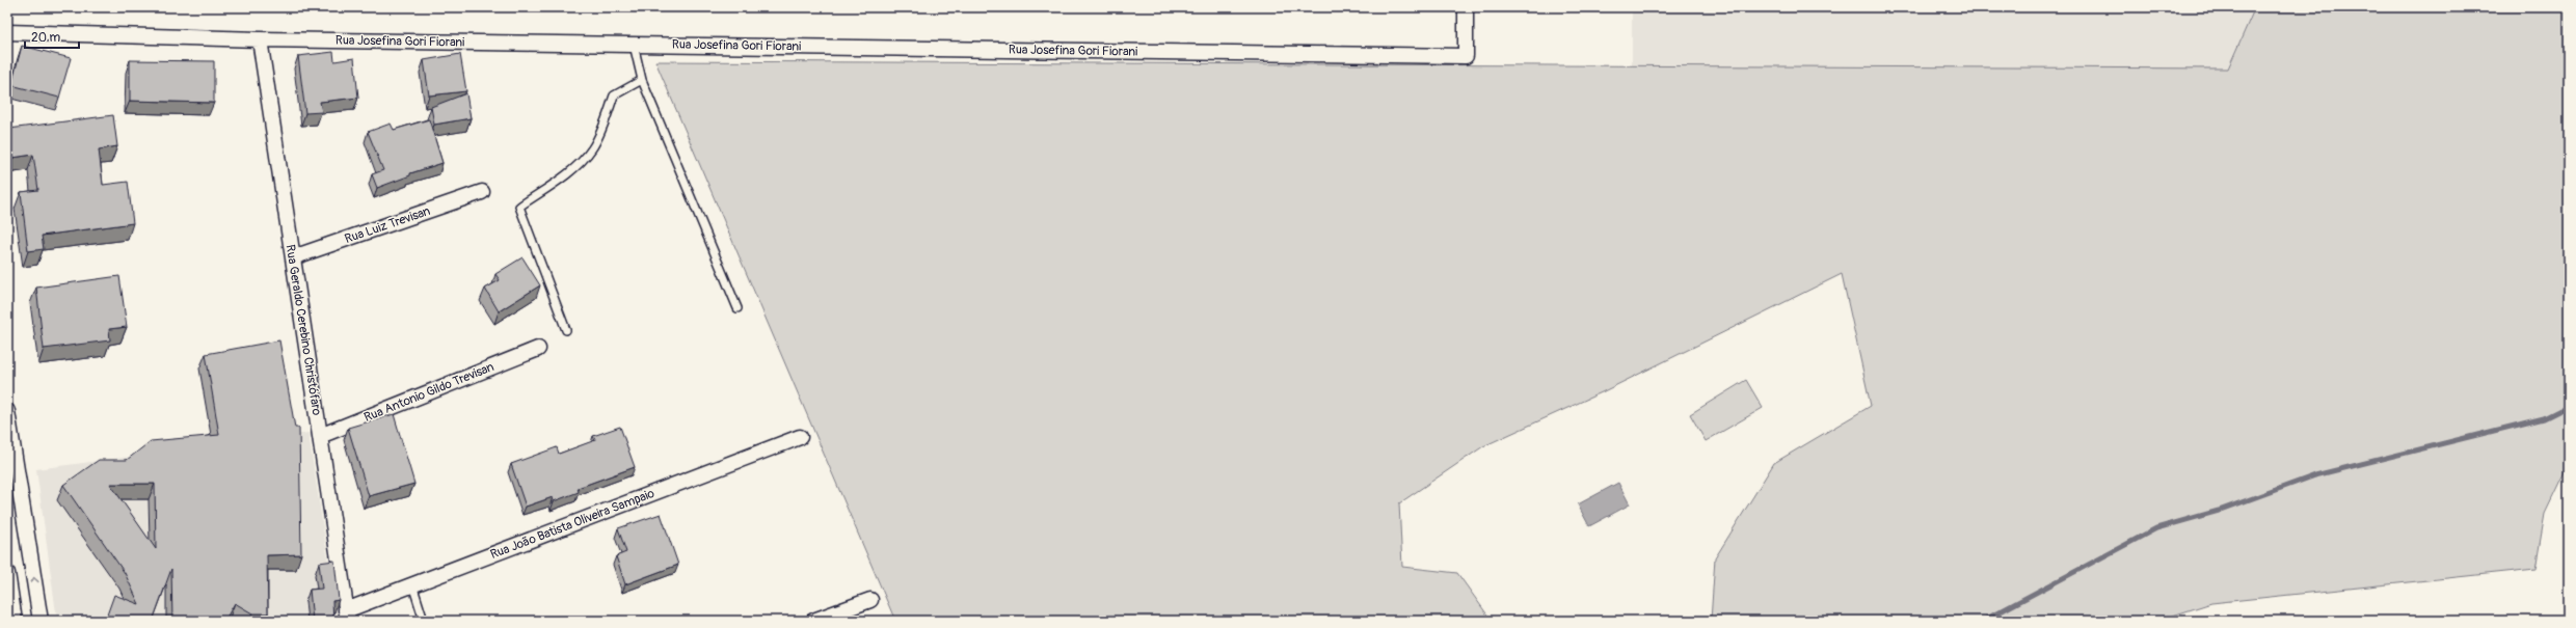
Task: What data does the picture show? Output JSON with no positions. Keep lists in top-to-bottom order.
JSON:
{
  "streets": {
    "street": [
      "Rua Josefina Gori Fiorani",
      "Rua Luiz Trevisan",
      "Rua Geraldo Cerebino Christófaro",
      "Rua Antonio Gildo Trevisan",
      "Rua João Batista Oliveira Sampaio"
    ]
  },
  "crossings": [
    ["Rua Josefina Gori Fiorani", "Rua Geraldo Cerebino Christófaro"],
    ["Rua Luiz Trevisan", "Rua Geraldo Cerebino Christófaro"],
    ["Rua Geraldo Cerebino Christófaro", "Rua Antonio Gildo Trevisan"],
    ["Rua Geraldo Cerebino Christófaro", "Rua João Batista Oliveira Sampaio"]
  ],
  "scale_bar": "20 m"
}
